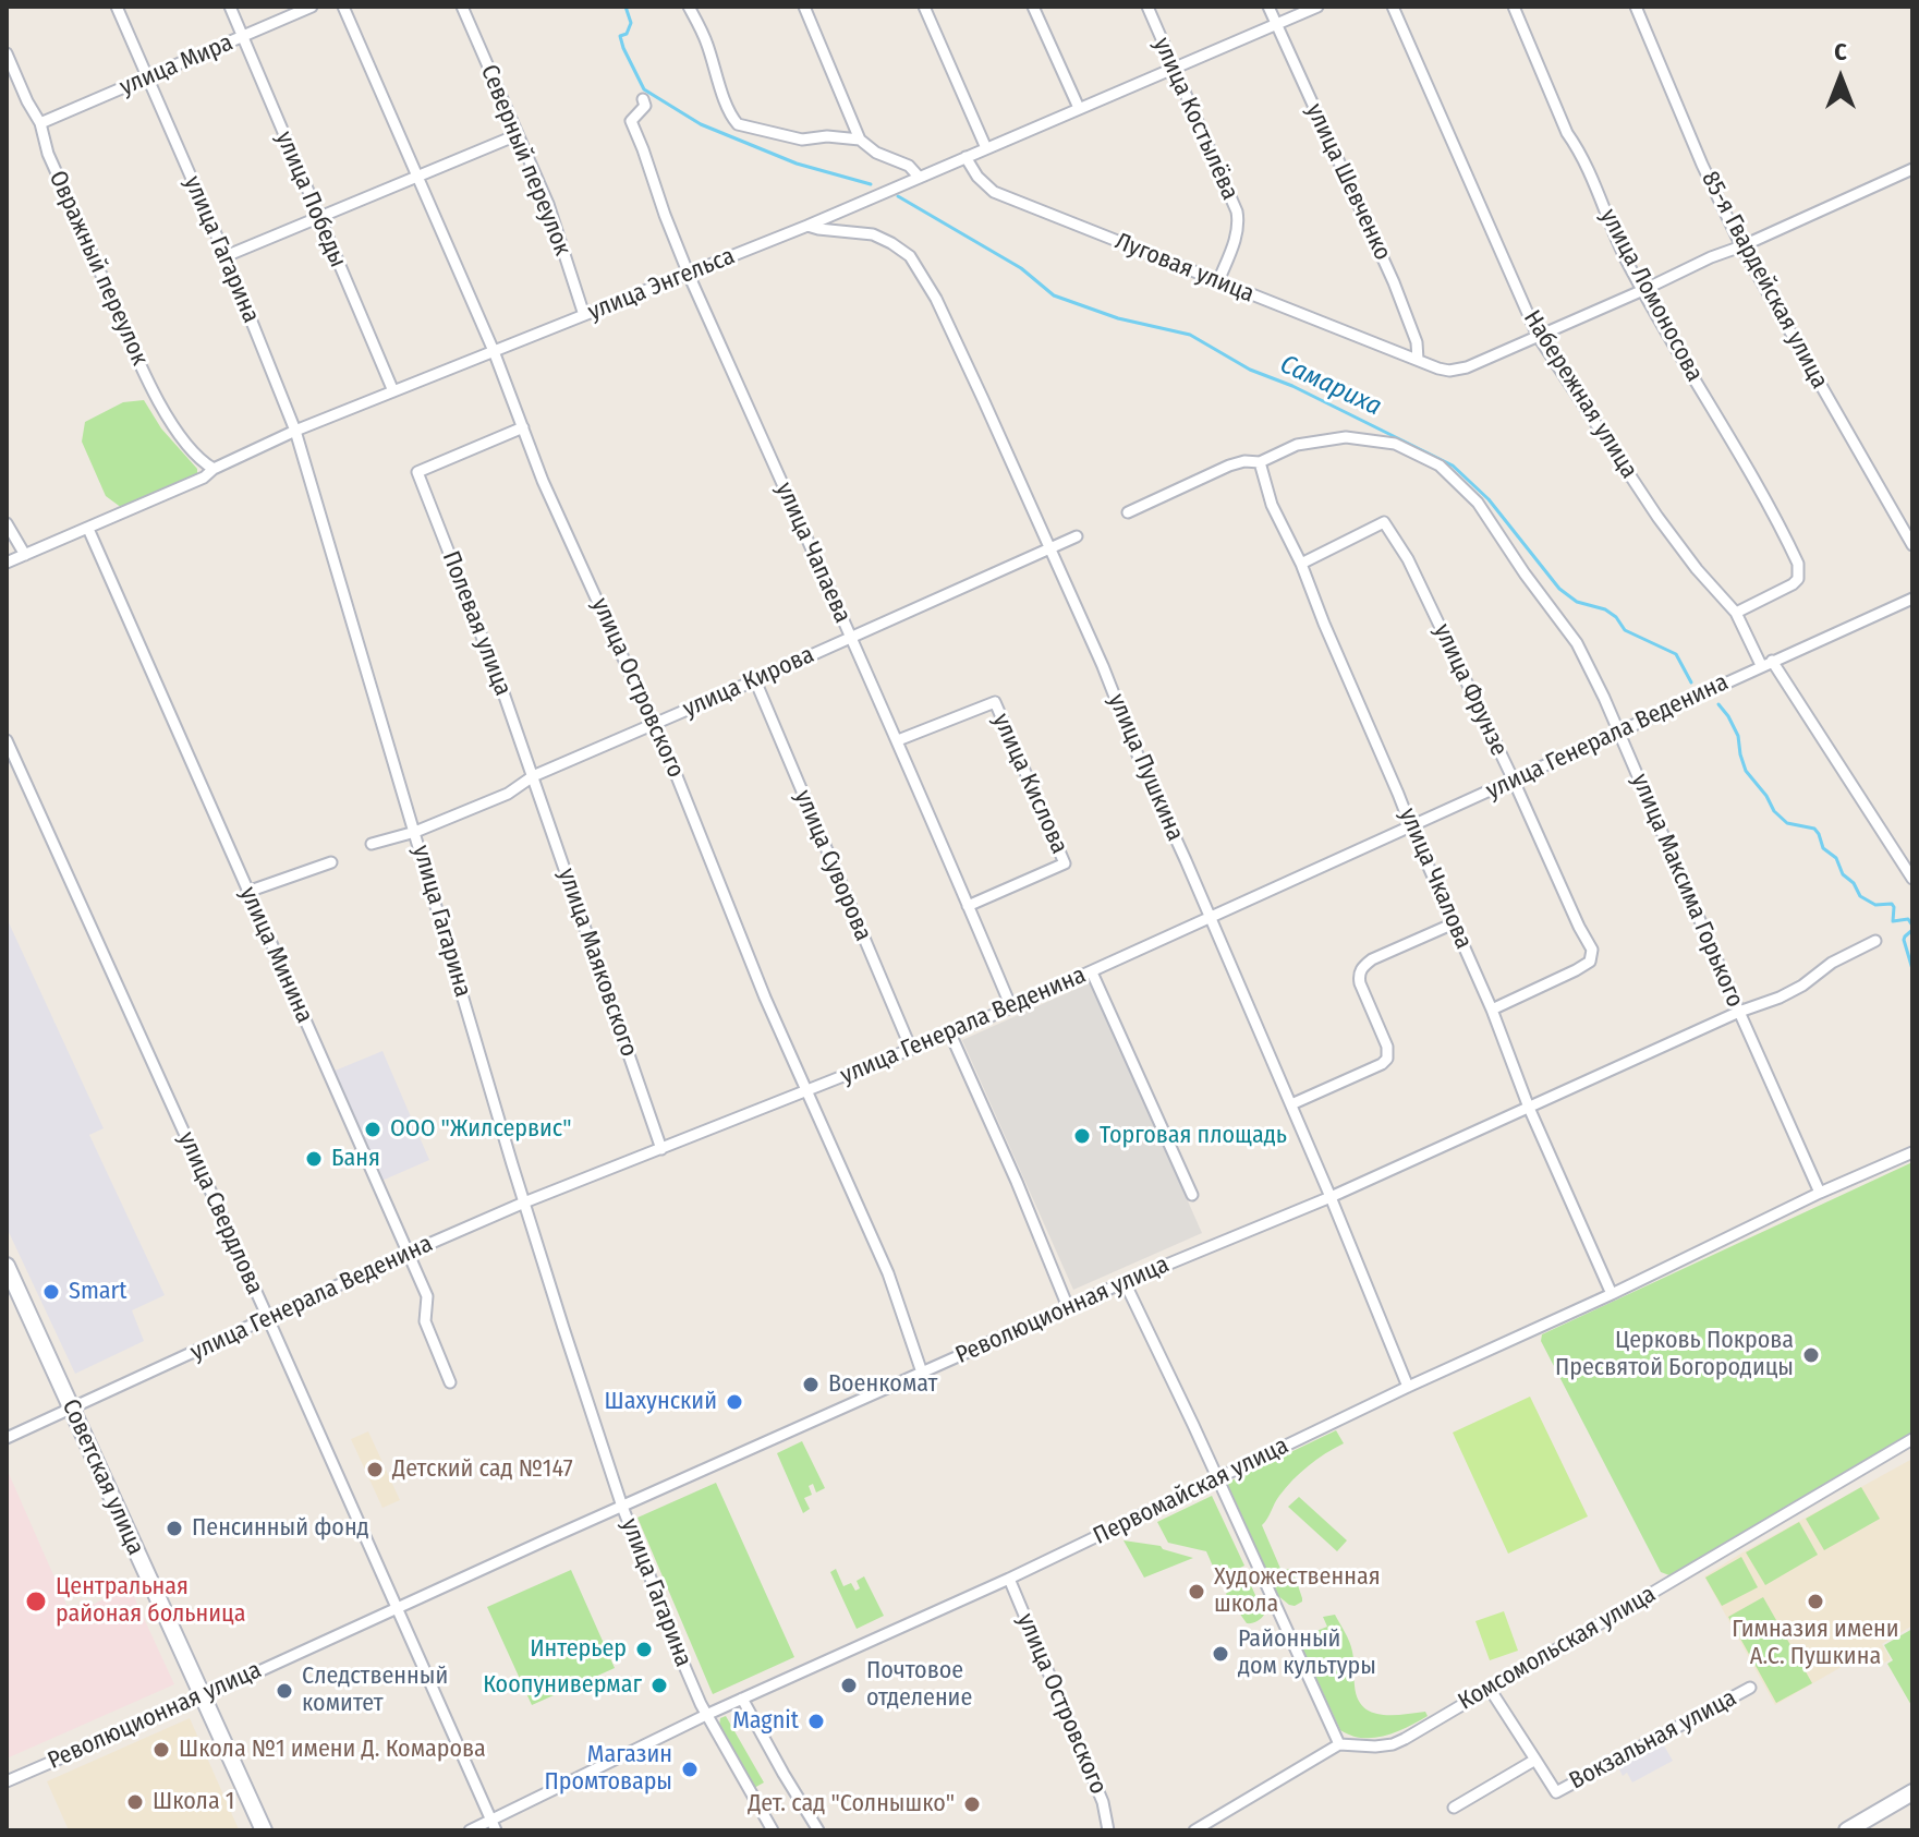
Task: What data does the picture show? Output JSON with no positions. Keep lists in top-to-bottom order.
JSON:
{
  "streets": {
    "street": [
      "улица Мира",
      "улица Костылёва",
      "Северный переулок",
      "улица Шевченко",
      "улица Победы",
      "улица Гагарина",
      "Овражный переулок",
      "Луговая улица",
      "85-я Гвардейская улица",
      "улица Энгельса",
      "улица Ломоносова",
      "Набережная улица",
      "улица Чапаева",
      "Полевая улица",
      "улица Кирова",
      "улица Островского",
      "улица Фрунзе",
      "улица Генерала Веденина",
      "улица Пушкина",
      "улица Кислова",
      "улица Суворова",
      "улица Чкалова",
      "улица Максима Горького",
      "улица Минина",
      "улица Маяковского",
      "улица Свердлова",
      "Революционная улица",
      "Советская улица",
      "Первомайская улица",
      "Комсомольская улица",
      "Вокзальная улица"
    ]
  },
  "crossings": [
    ["улица Мира", "улица Победы"],
    ["улица Мира", "улица Гагарина"],
    ["улица Мира", "Овражный переулок"],
    ["улица Костылёва", "Луговая улица"],
    ["улица Костылёва", "улица Энгельса"],
    ["Северный переулок", "улица Энгельса"],
    ["улица Шевченко", "Луговая улица"],
    ["улица Шевченко", "улица Энгельса"],
    ["улица Победы", "улица Энгельса"],
    ["улица Гагарина", "улица Энгельса"],
    ["улица Гагарина", "улица Кирова"],
    ["улица Гагарина", "улица Генерала Веденина"],
    ["улица Гагарина", "Революционная улица"],
    ["улица Гагарина", "Первомайская улица"],
    ["Овражный переулок", "улица Энгельса"],
    ["Луговая улица", "улица Энгельса"],
    ["улица Энгельса", "улица Чапаева"],
    ["улица Энгельса", "улица Островского"],
    ["улица Энгельса", "улица Пушкина"],
    ["улица Энгельса", "улица Минина"],
    ["улица Ломоносова", "Набережная улица"],
    ["Набережная улица", "улица Генерала Веденина"],
    ["улица Чапаева", "улица Кирова"],
    ["улица Чапаева", "улица Генерала Веденина"],
    ["улица Чапаева", "улица Кислова"],
    ["Полевая улица", "улица Кирова"],
    ["Полевая улица", "улица Островского"],
    ["Полевая улица", "улица Маяковского"],
    ["улица Кирова", "улица Островского"],
    ["улица Кирова", "улица Пушкина"],
    ["улица Кирова", "улица Суворова"],
    ["улица Кирова", "улица Маяковского"],
    ["улица Островского", "улица Генерала Веденина"],
    ["улица Островского", "Революционная улица"],
    ["улица Островского", "Первомайская улица"],
    ["улица Фрунзе", "улица Генерала Веденина"],
    ["улица Фрунзе", "улица Чкалова"],
    ["улица Генерала Веденина", "улица Пушкина"],
    ["улица Генерала Веденина", "улица Суворова"],
    ["улица Генерала Веденина", "улица Чкалова"],
    ["улица Генерала Веденина", "улица Максима Горького"],
    ["улица Генерала Веденина", "улица Минина"],
    ["улица Генерала Веденина", "улица Маяковского"],
    ["улица Генерала Веденина", "улица Свердлова"],
    ["улица Генерала Веденина", "Советская улица"],
    ["улица Пушкина", "Революционная улица"],
    ["улица Пушкина", "Первомайская улица"],
    ["улица Чкалова", "улица Максима Горького"],
    ["улица Чкалова", "Революционная улица"],
    ["улица Чкалова", "Первомайская улица"],
    ["улица Максима Горького", "Революционная улица"],
    ["улица Максима Горького", "Первомайская улица"],
    ["улица Свердлова", "Революционная улица"],
    ["улица Свердлова", "Первомайская улица"],
    ["Революционная улица", "Советская улица"]
  ],
  "water": ["Самариха"],
  "places": [
    "ООО \"Жилсервис\"",
    "Торговая площадь",
    "Баня",
    "Smart",
    "Церковь Покрова Пресвятой Богородицы",
    "Военкомат",
    "Шахунский",
    "Детский сад №147",
    "Пенсинный фонд",
    "Художественная школа",
    "Центральная районая больница",
    "Гимназия имени А.С. Пушкина",
    "Интерьер",
    "Районный дом культуры",
    "Коопунивермаг",
    "Почтовое отделение",
    "Следственный комитет",
    "Magnit",
    "Школа №1 имени Д. Комарова",
    "Магазин Промтовары",
    "Школа 1",
    "Дет. сад \"Солнышко\""
  ],
  "north": "top"
}
